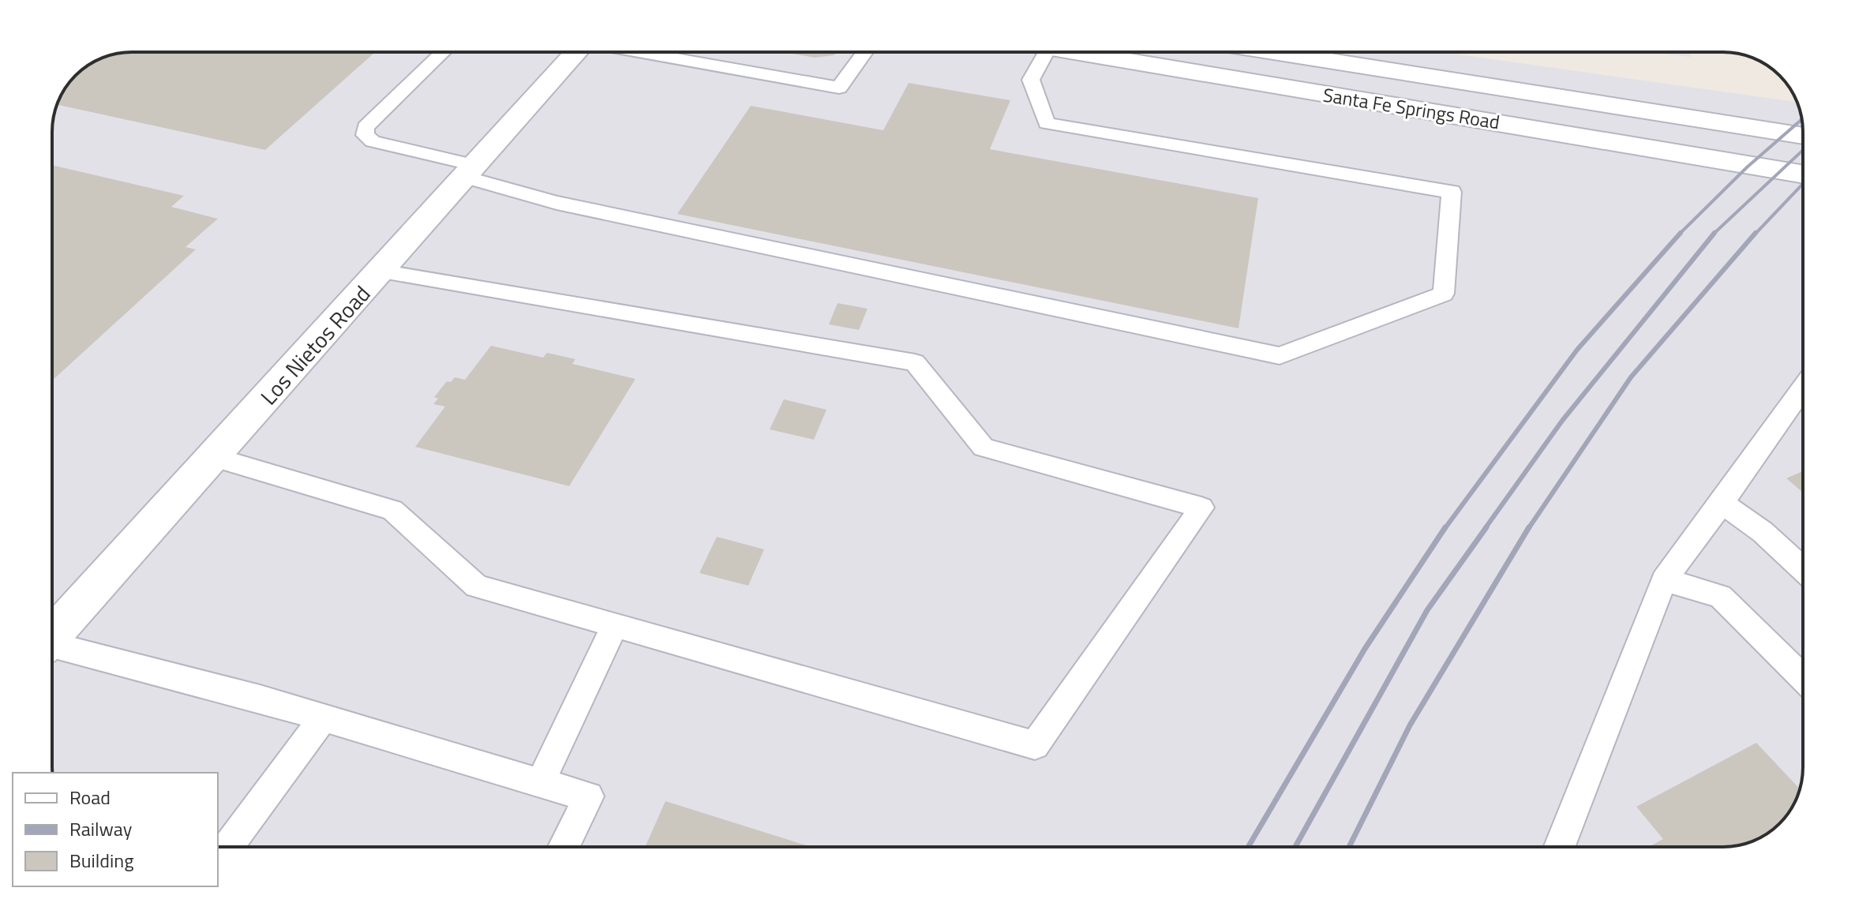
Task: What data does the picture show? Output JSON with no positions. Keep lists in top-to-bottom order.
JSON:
{
  "streets": {
    "main road": ["Santa Fe Springs Road", "Los Nietos Road"]
  },
  "legend": ["Road", "Railway", "Building"]
}
